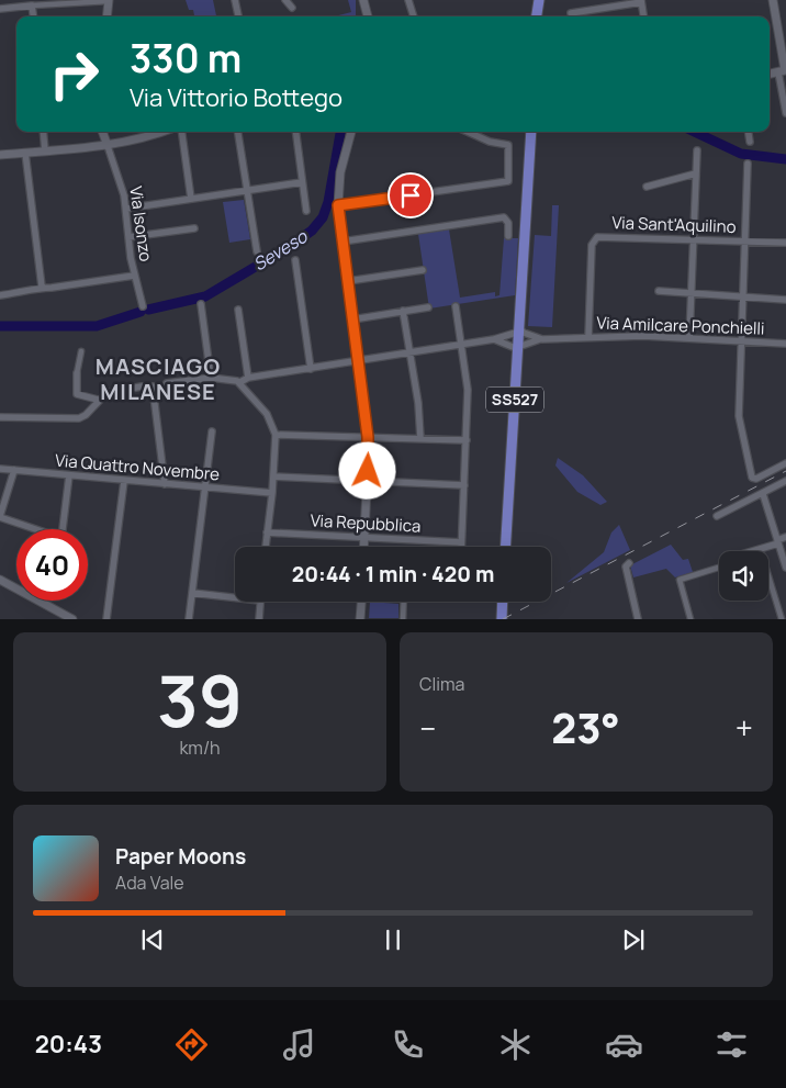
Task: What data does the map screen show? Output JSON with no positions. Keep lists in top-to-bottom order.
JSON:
{
  "streets": {
    "main road": ["SS527"],
    "street": [
      "Via Isonzo",
      "Via Sant'Aquilino",
      "Via Amilcare Ponchielli",
      "Via Quattro Novembre",
      "Via Repubblica"
    ]
  },
  "crossings": [
    ["Via Sant'Aquilino", "Via Amilcare Ponchielli"],
    ["Via Amilcare Ponchielli", "SS527"]
  ],
  "districts": ["MASCIAGO MILANESE"],
  "water": ["Seveso"],
  "page": {
    "turn": ["330 m", "Via Vittorio Bottego"],
    "limit": "40",
    "trip": "20:44 · 1 min · 420 m",
    "tile": [
      ["39", "km/h"],
      "Clima"
    ],
    "heat": ["−", "23°", "+"],
    "song": ["Paper Moons", "Ada Vale"],
    "tabs": "20:43"
  }
}
